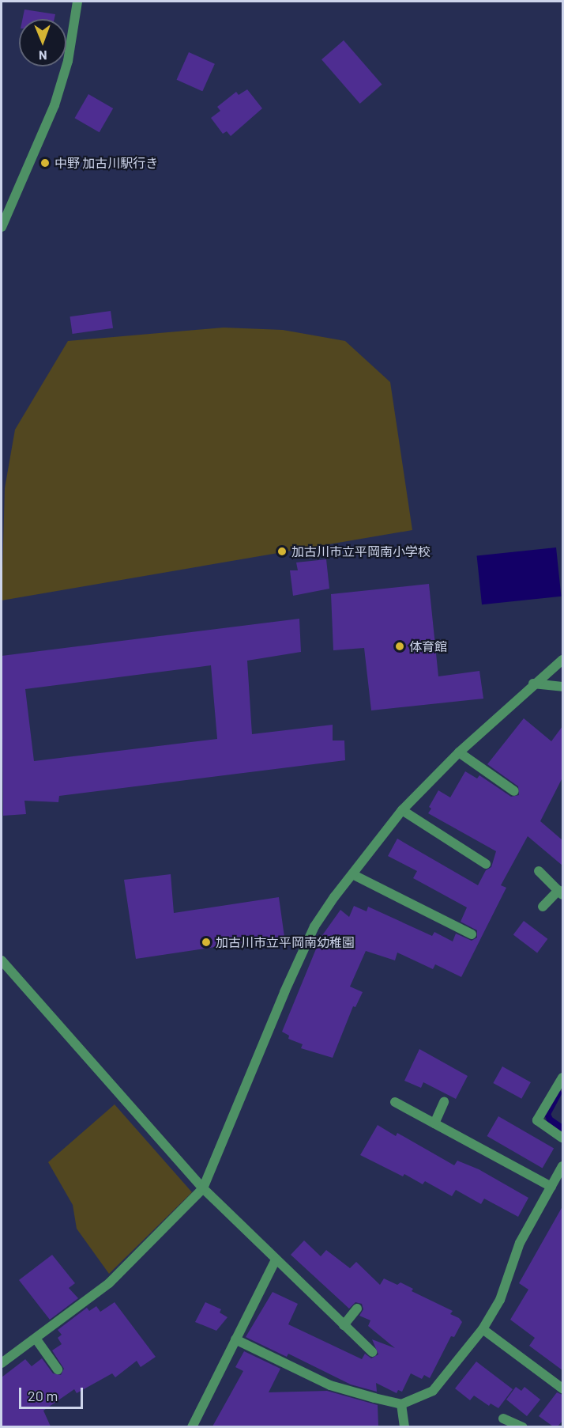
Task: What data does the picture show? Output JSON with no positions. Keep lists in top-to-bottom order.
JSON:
{
  "places": [
    "中野 加古川駅行き",
    "加古川市立平岡南小学校",
    "体育館",
    "加古川市立平岡南幼稚園"
  ],
  "scale_bar": "20 m",
  "north": "bottom"
}
